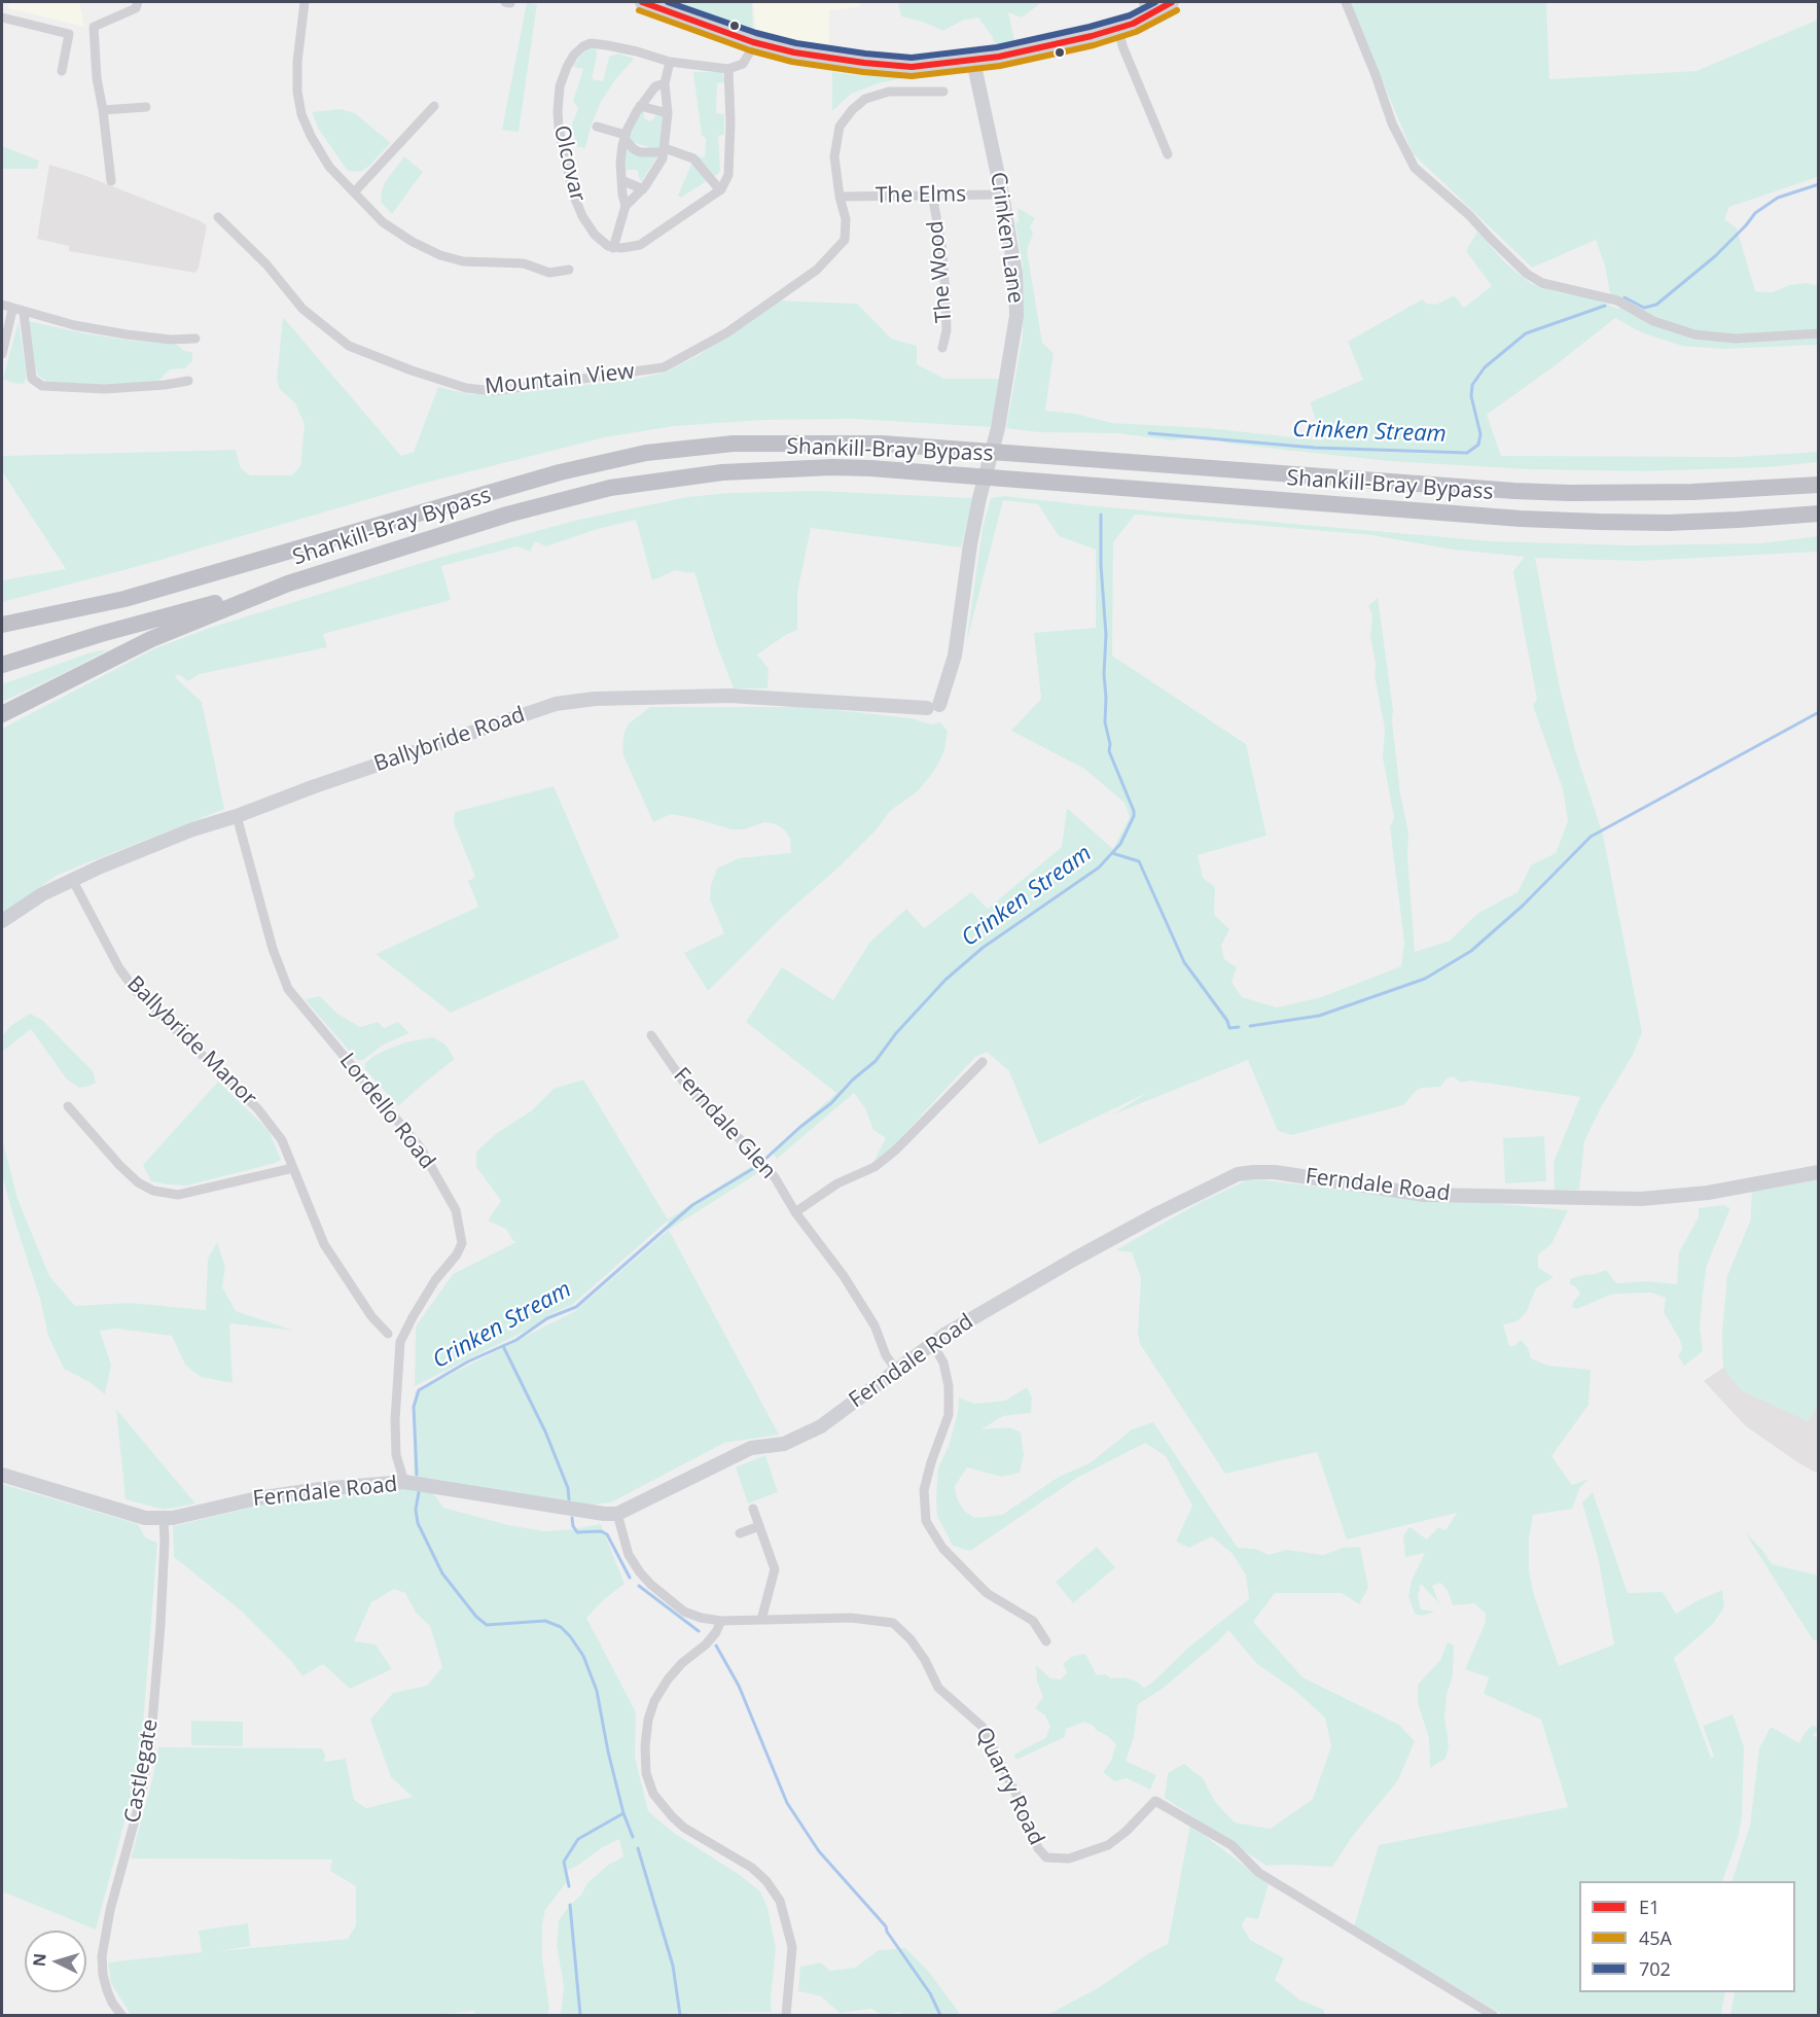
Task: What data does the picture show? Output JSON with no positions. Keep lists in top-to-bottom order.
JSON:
{
  "streets": {
    "highway": ["Shankill-Bray Bypass"],
    "street": [
      "Olcovar",
      "The Elms",
      "Crinken Lane",
      "The Wood",
      "Mountain View",
      "Ballybride Road",
      "Ballybride Manor",
      "Lordello Road",
      "Ferndale Glen",
      "Ferndale Road",
      "Castlegate",
      "Quarry Road"
    ]
  },
  "crossings": [
    ["The Elms", "Crinken Lane"],
    ["The Elms", "The Wood"],
    ["The Elms", "Mountain View"],
    ["Crinken Lane", "Ballybride Road"],
    ["Ballybride Road", "Ballybride Manor"],
    ["Ballybride Road", "Lordello Road"],
    ["Lordello Road", "Ferndale Road"],
    ["Ferndale Glen", "Ferndale Road"],
    ["Ferndale Road", "Castlegate"],
    ["Ferndale Road", "Quarry Road"]
  ],
  "water": ["Crinken Stream"],
  "lines": ["transit line E1", "transit line 702", "transit line 45A"],
  "legend": ["E1", "45A", "702"],
  "north": "left"
}
